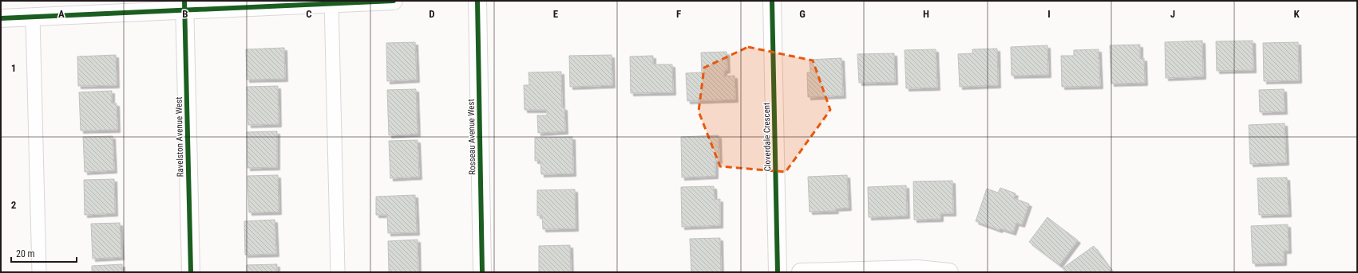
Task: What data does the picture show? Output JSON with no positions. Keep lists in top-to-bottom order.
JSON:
{
  "streets": {
    "street": ["Ravelston Avenue West", "Rosseau Avenue West", "Cloverdale Crescent"]
  },
  "scale_bar": "20 m",
  "grid": {
    "columns": [
      "A",
      "B",
      "C",
      "D",
      "E",
      "F",
      "G",
      "H",
      "I",
      "J",
      "K"
    ],
    "rows": ["1", "2"]
  }
}
